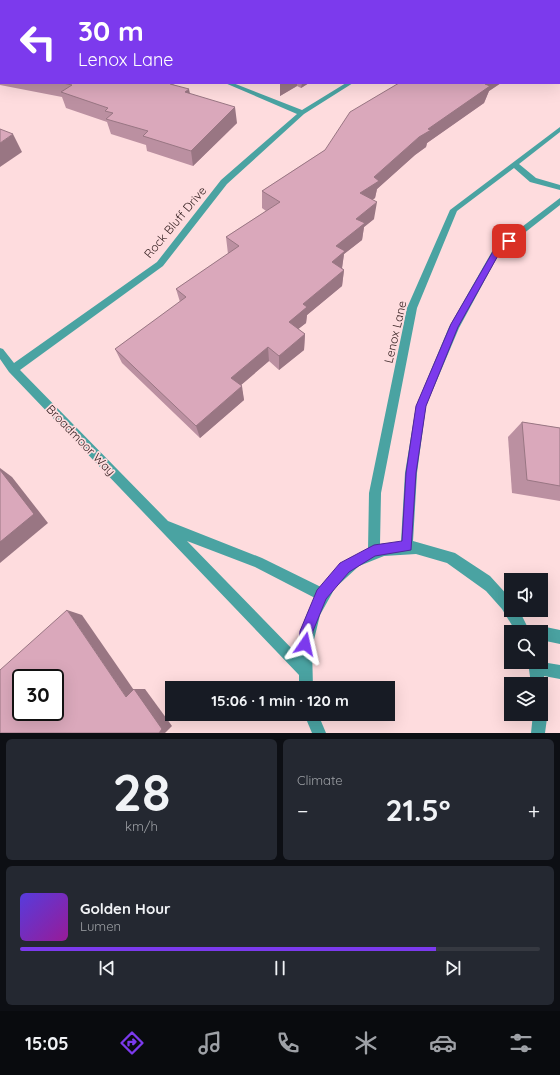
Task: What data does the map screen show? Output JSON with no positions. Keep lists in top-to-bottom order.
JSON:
{
  "streets": {
    "street": ["Rock Bluff Drive", "Lenox Lane", "Broadmoor Way"]
  },
  "crossings": [
    ["Rock Bluff Drive", "Broadmoor Way"]
  ],
  "page": {
    "turn": ["30 m", "Lenox Lane"],
    "limit": "30",
    "trip": "15:06 · 1 min · 120 m",
    "tile": [
      ["28", "km/h"],
      "Climate"
    ],
    "heat": ["−", "21.5°", "+"],
    "song": ["Golden Hour", "Lumen"],
    "tabs": "15:05"
  }
}
